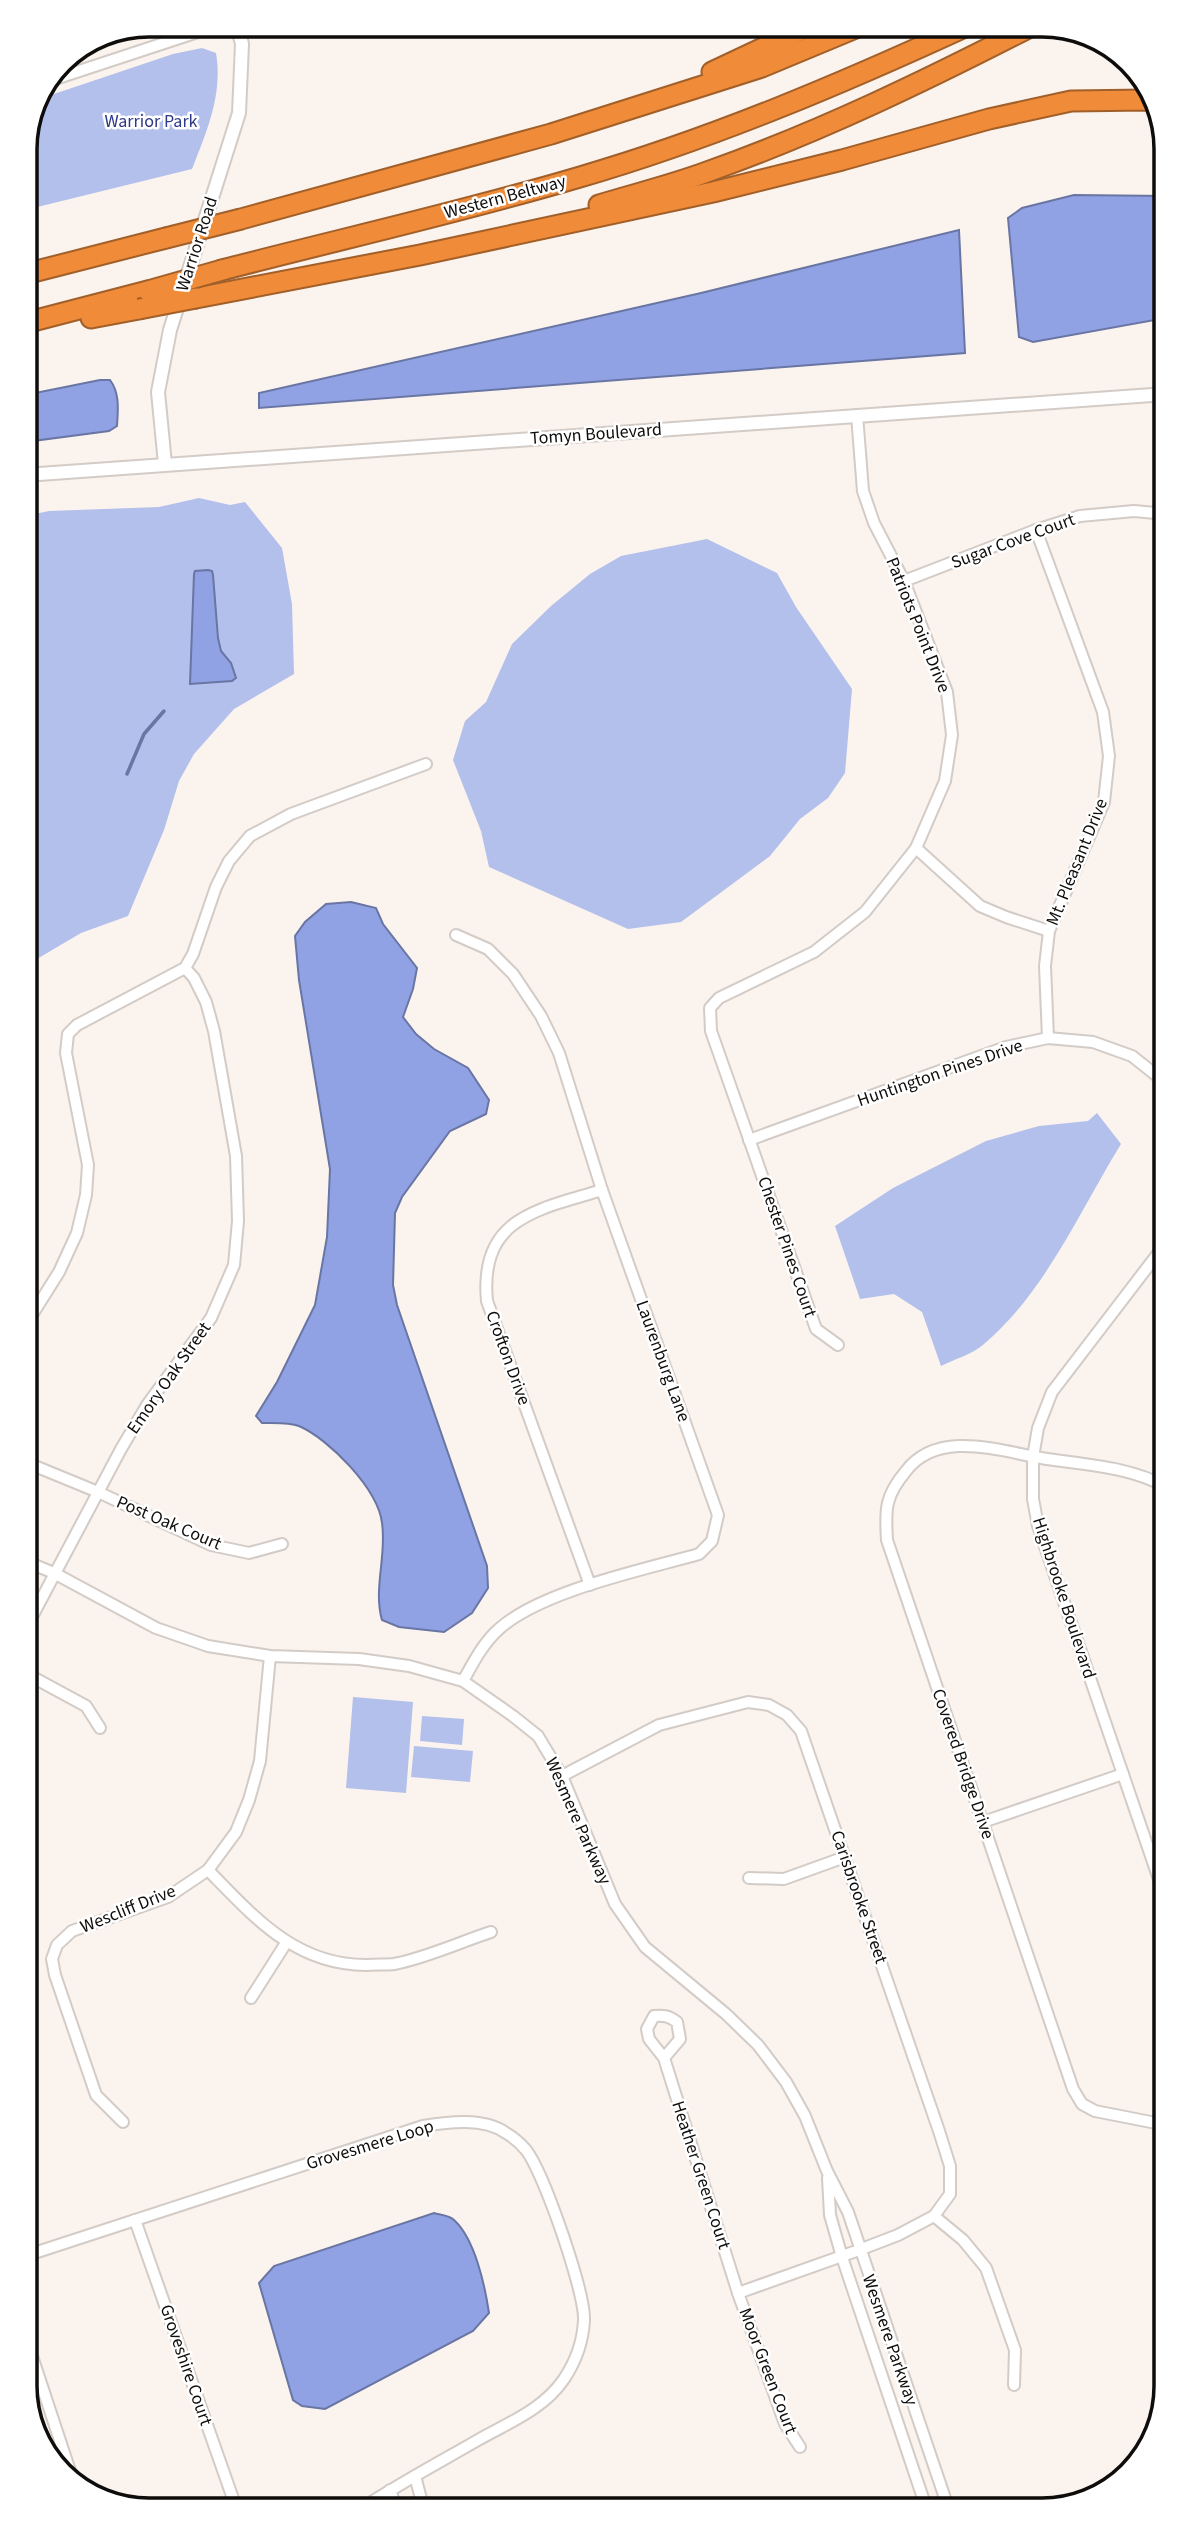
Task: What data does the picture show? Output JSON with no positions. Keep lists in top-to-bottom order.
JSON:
{
  "streets": {
    "highway": ["Western Beltway"],
    "street": [
      "Warrior Road",
      "Tomyn Boulevard",
      "Sugar Cove Court",
      "Patriots Point Drive",
      "Mt. Pleasant Drive",
      "Huntington Pines Drive",
      "Chester Pines Court",
      "Crofton Drive",
      "Laurenburg Lane",
      "Emory Oak Street",
      "Post Oak Court",
      "Highbrooke Boulevard",
      "Covered Bridge Drive",
      "Wesmere Parkway",
      "Carisbrooke Street",
      "Wescliff Drive",
      "Grovesmere Loop",
      "Heather Green Court",
      "Groveshire Court",
      "Moor Green Court"
    ]
  },
  "crossings": [
    ["Warrior Road", "Tomyn Boulevard"],
    ["Tomyn Boulevard", "Patriots Point Drive"],
    ["Sugar Cove Court", "Patriots Point Drive"],
    ["Sugar Cove Court", "Mt. Pleasant Drive"],
    ["Patriots Point Drive", "Huntington Pines Drive"],
    ["Patriots Point Drive", "Chester Pines Court"],
    ["Mt. Pleasant Drive", "Huntington Pines Drive"],
    ["Huntington Pines Drive", "Chester Pines Court"],
    ["Crofton Drive", "Laurenburg Lane"],
    ["Laurenburg Lane", "Wesmere Parkway"],
    ["Emory Oak Street", "Post Oak Court"],
    ["Emory Oak Street", "Wesmere Parkway"],
    ["Highbrooke Boulevard", "Covered Bridge Drive"],
    ["Wesmere Parkway", "Carisbrooke Street"],
    ["Wesmere Parkway", "Wescliff Drive"],
    ["Grovesmere Loop", "Groveshire Court"],
    ["Heather Green Court", "Moor Green Court"]
  ],
  "parks": ["Warrior Park"]
}
